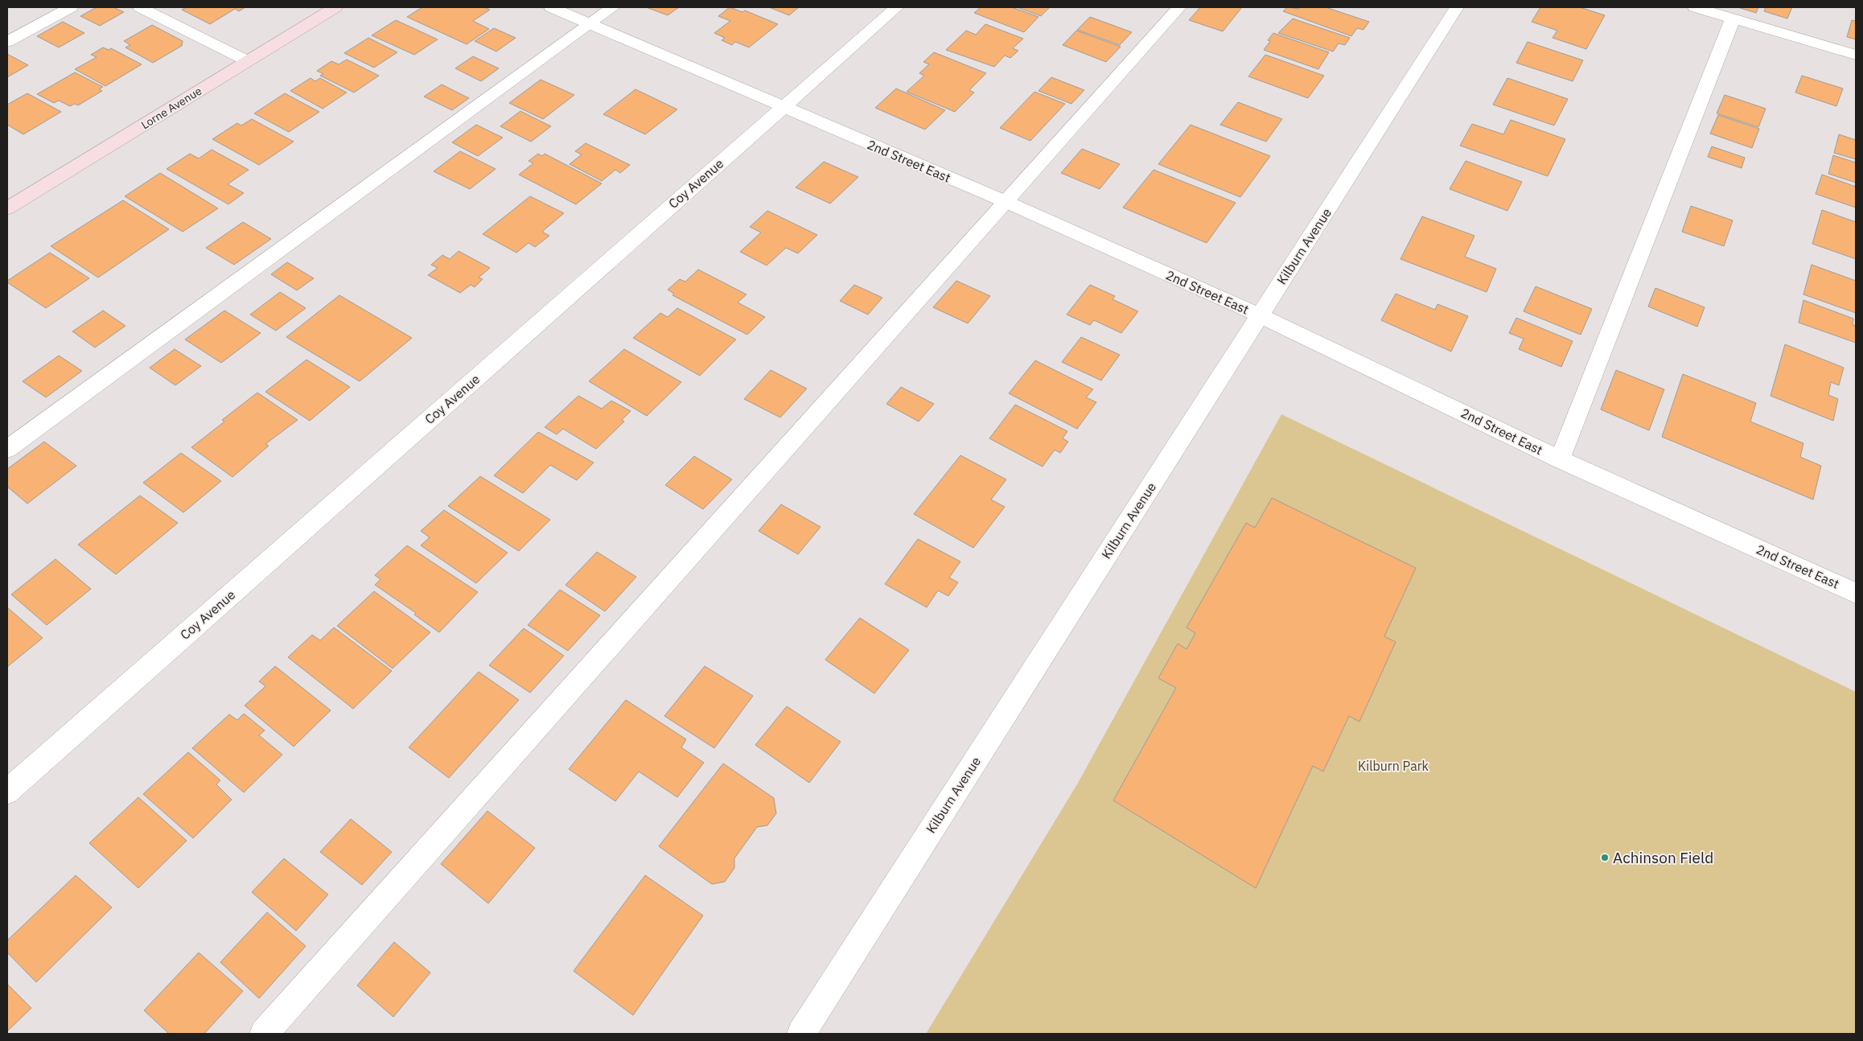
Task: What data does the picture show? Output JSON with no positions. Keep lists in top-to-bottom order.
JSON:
{
  "streets": {
    "main road": ["Lorne Avenue"],
    "street": ["2nd Street East", "Coy Avenue", "Kilburn Avenue"]
  },
  "crossings": [
    ["2nd Street East", "Coy Avenue"],
    ["2nd Street East", "Kilburn Avenue"]
  ],
  "parks": ["Kilburn Park"],
  "places": ["Achinson Field"]
}
